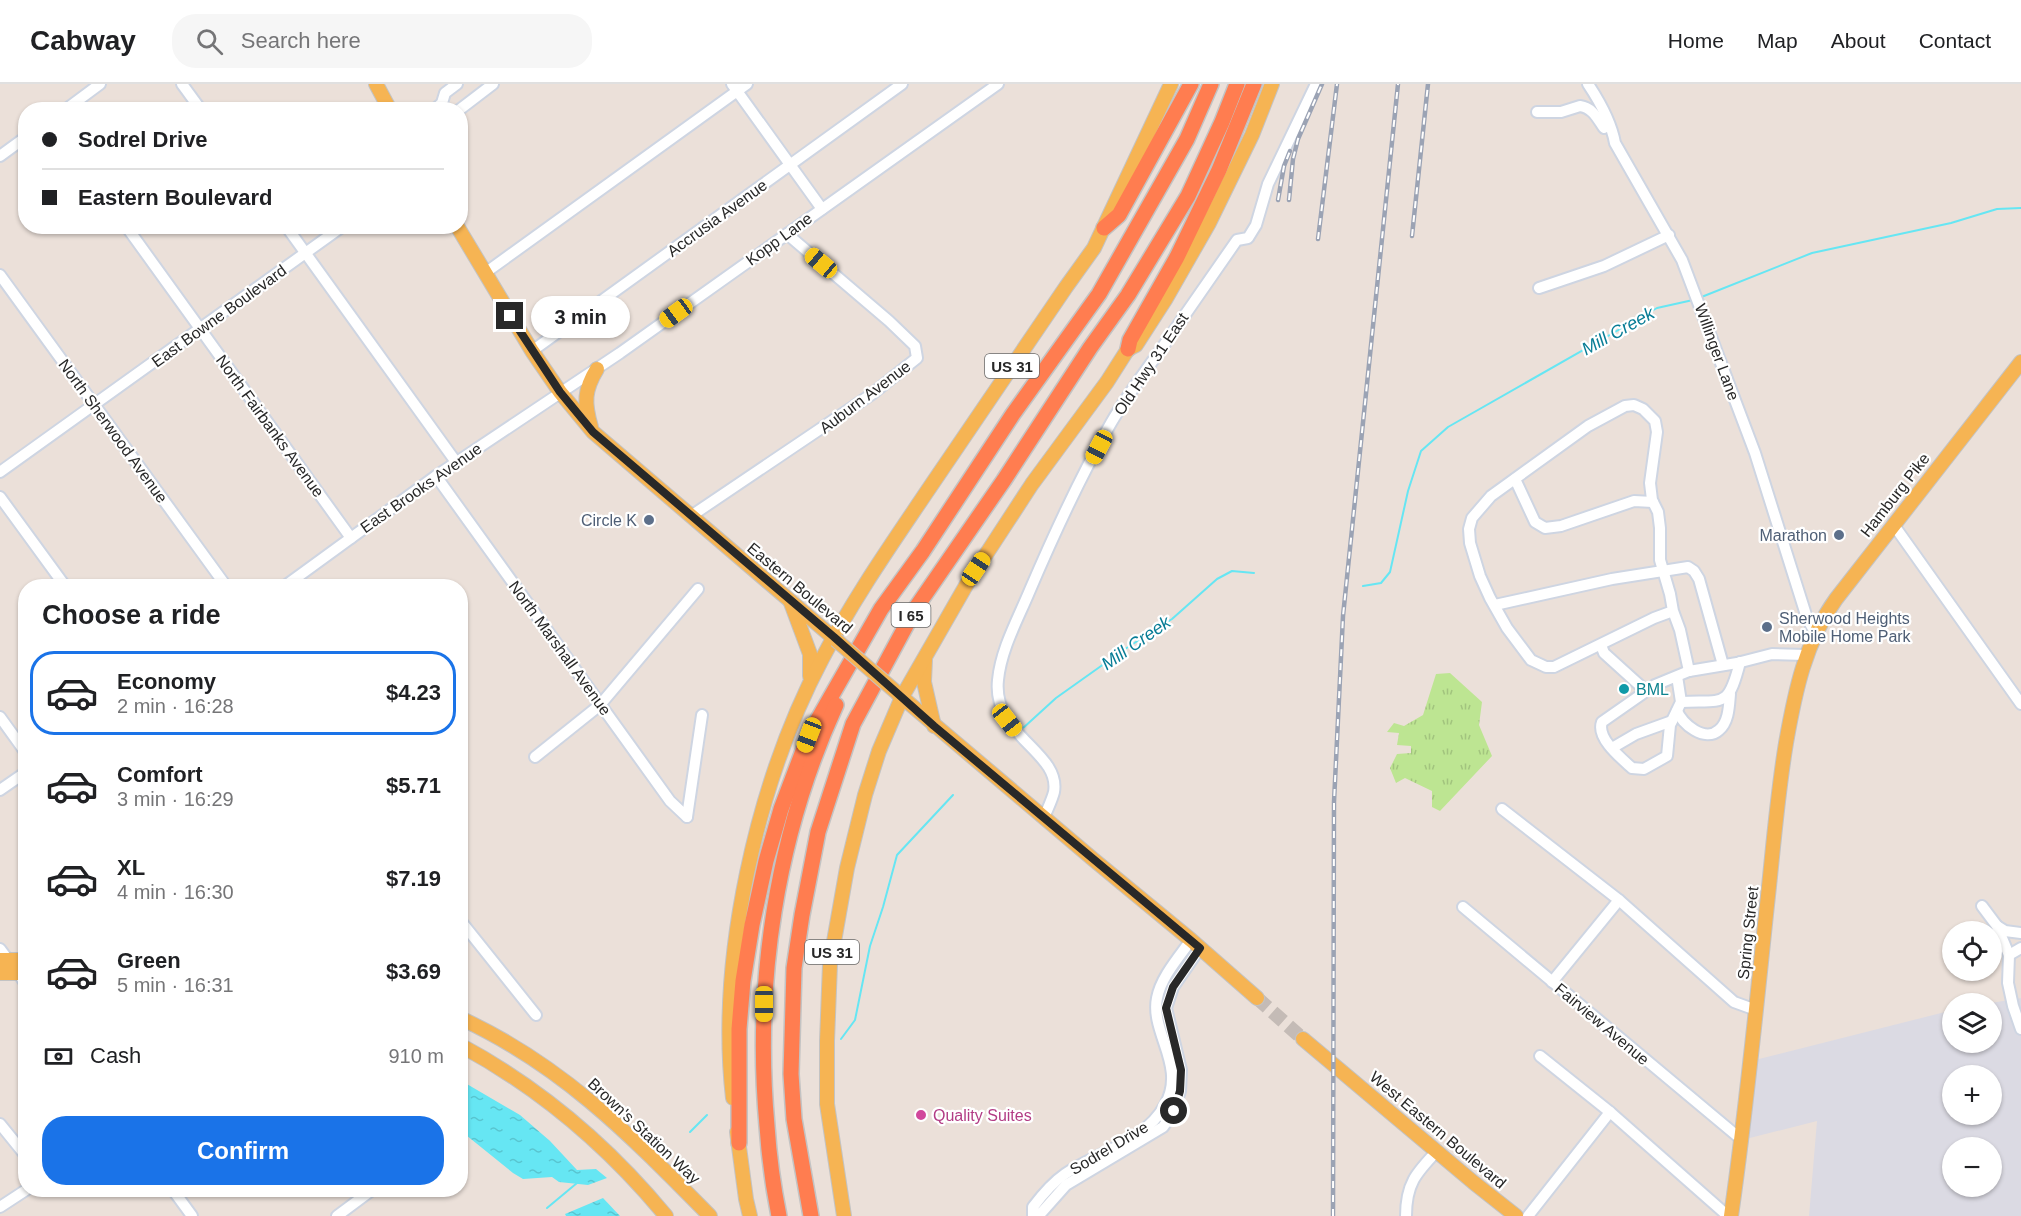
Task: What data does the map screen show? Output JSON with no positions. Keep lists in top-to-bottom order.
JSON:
{
  "streets": {
    "highway": ["I 65"],
    "main road": [
      "US 31",
      "Hamburg Pike",
      "Eastern Boulevard",
      "Spring Street",
      "West Eastern Boulevard",
      "Brown's Station Way"
    ],
    "street": [
      "Accrusia Avenue",
      "Kopp Lane",
      "East Bowne Boulevard",
      "Willinger Lane",
      "Old Hwy 31 East",
      "Auburn Avenue",
      "North Fairbanks Avenue",
      "North Sherwood Avenue",
      "East Brooks Avenue",
      "North Marshall Avenue",
      "Fairview Avenue",
      "Sodrel Drive"
    ]
  },
  "crossings": [
    ["Accrusia Avenue", "Eastern Boulevard"],
    ["Kopp Lane", "Auburn Avenue"],
    ["Kopp Lane", "East Brooks Avenue"],
    ["Kopp Lane", "Eastern Boulevard"],
    ["East Bowne Boulevard", "North Fairbanks Avenue"],
    ["East Bowne Boulevard", "North Sherwood Avenue"],
    ["Willinger Lane", "Hamburg Pike"],
    ["Old Hwy 31 East", "Eastern Boulevard"],
    ["US 31", "Eastern Boulevard"],
    ["Auburn Avenue", "Eastern Boulevard"],
    ["North Fairbanks Avenue", "East Brooks Avenue"],
    ["East Brooks Avenue", "Eastern Boulevard"],
    ["East Brooks Avenue", "North Marshall Avenue"],
    ["Hamburg Pike", "Spring Street"],
    ["Eastern Boulevard", "Sodrel Drive"],
    ["Spring Street", "Fairview Avenue"]
  ],
  "water": ["Mill Creek"],
  "places": [
    "Circle K",
    "Marathon",
    "Sherwood Heights Mobile Home Park",
    "BML",
    "Quality Suites"
  ],
  "page": {
    "header": "Cabway",
    "search": "Search here",
    "nav": [
      "Home",
      "Map",
      "About",
      "Contact"
    ],
    "banner": ["Sodrel Drive", "Eastern Boulevard"],
    "bubble": "3 min",
    "heading": "Choose a ride",
    "list": [
      {
        "name": "Economy",
        "note": "2 min · 16:28",
        "value": "$4.23"
      },
      {
        "name": "Comfort",
        "note": "3 min · 16:29",
        "value": "$5.71"
      },
      {
        "name": "XL",
        "note": "4 min · 16:30",
        "value": "$7.19"
      },
      {
        "name": "Green",
        "note": "5 min · 16:31",
        "value": "$3.69"
      }
    ],
    "map_buttons": ["+", "−"],
    "pay": ["Cash", "910 m"],
    "buttons": "Confirm"
  }
}
